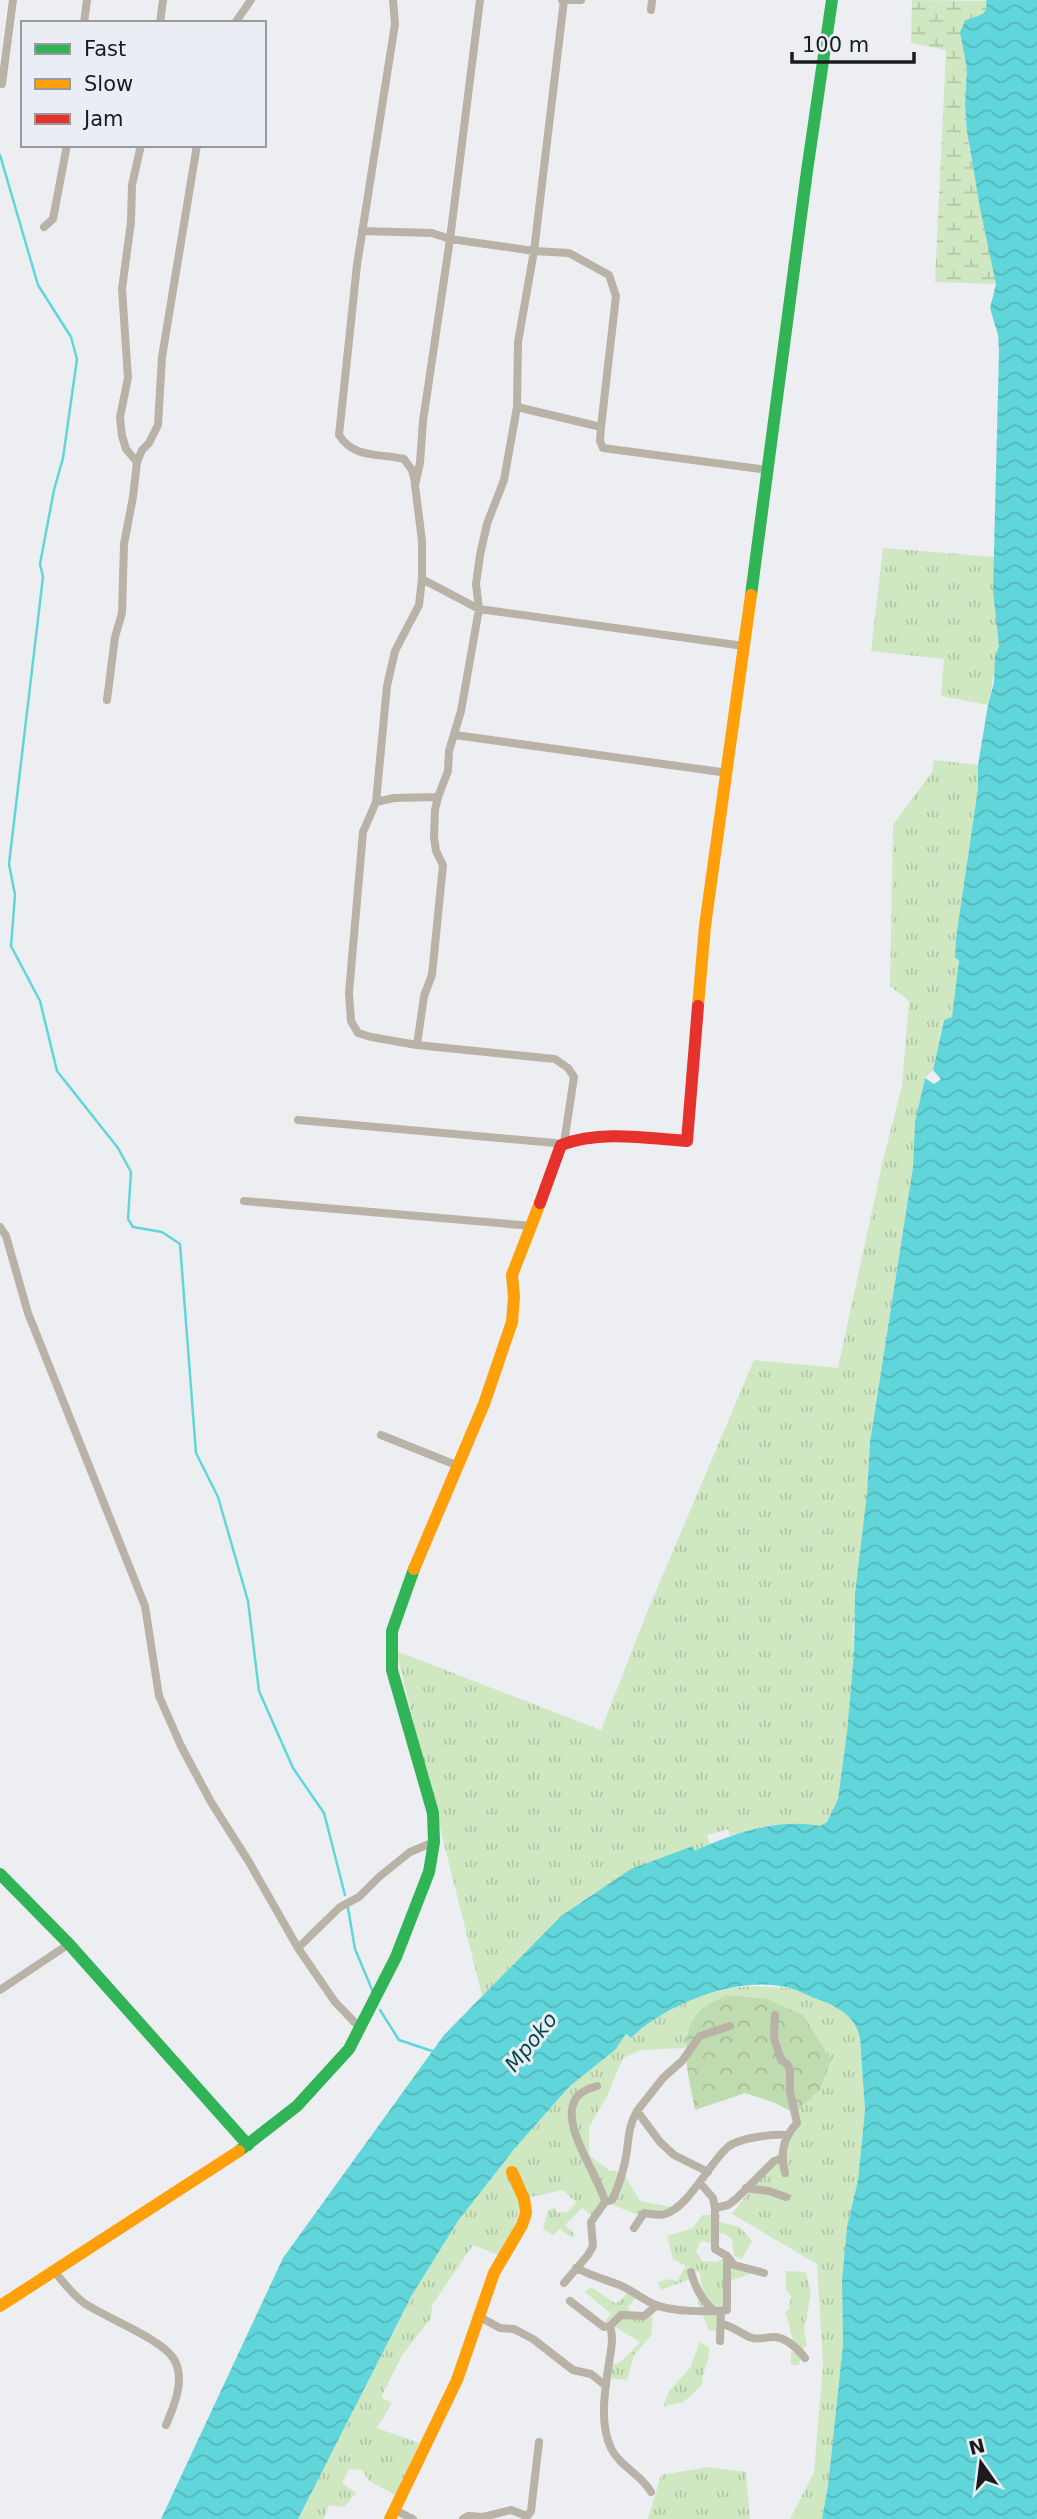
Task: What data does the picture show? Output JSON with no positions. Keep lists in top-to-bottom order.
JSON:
{
  "water": ["Mpoko"],
  "legend": ["Fast", "Slow", "Jam"],
  "scale_bar": "100 m",
  "north": "top"
}
